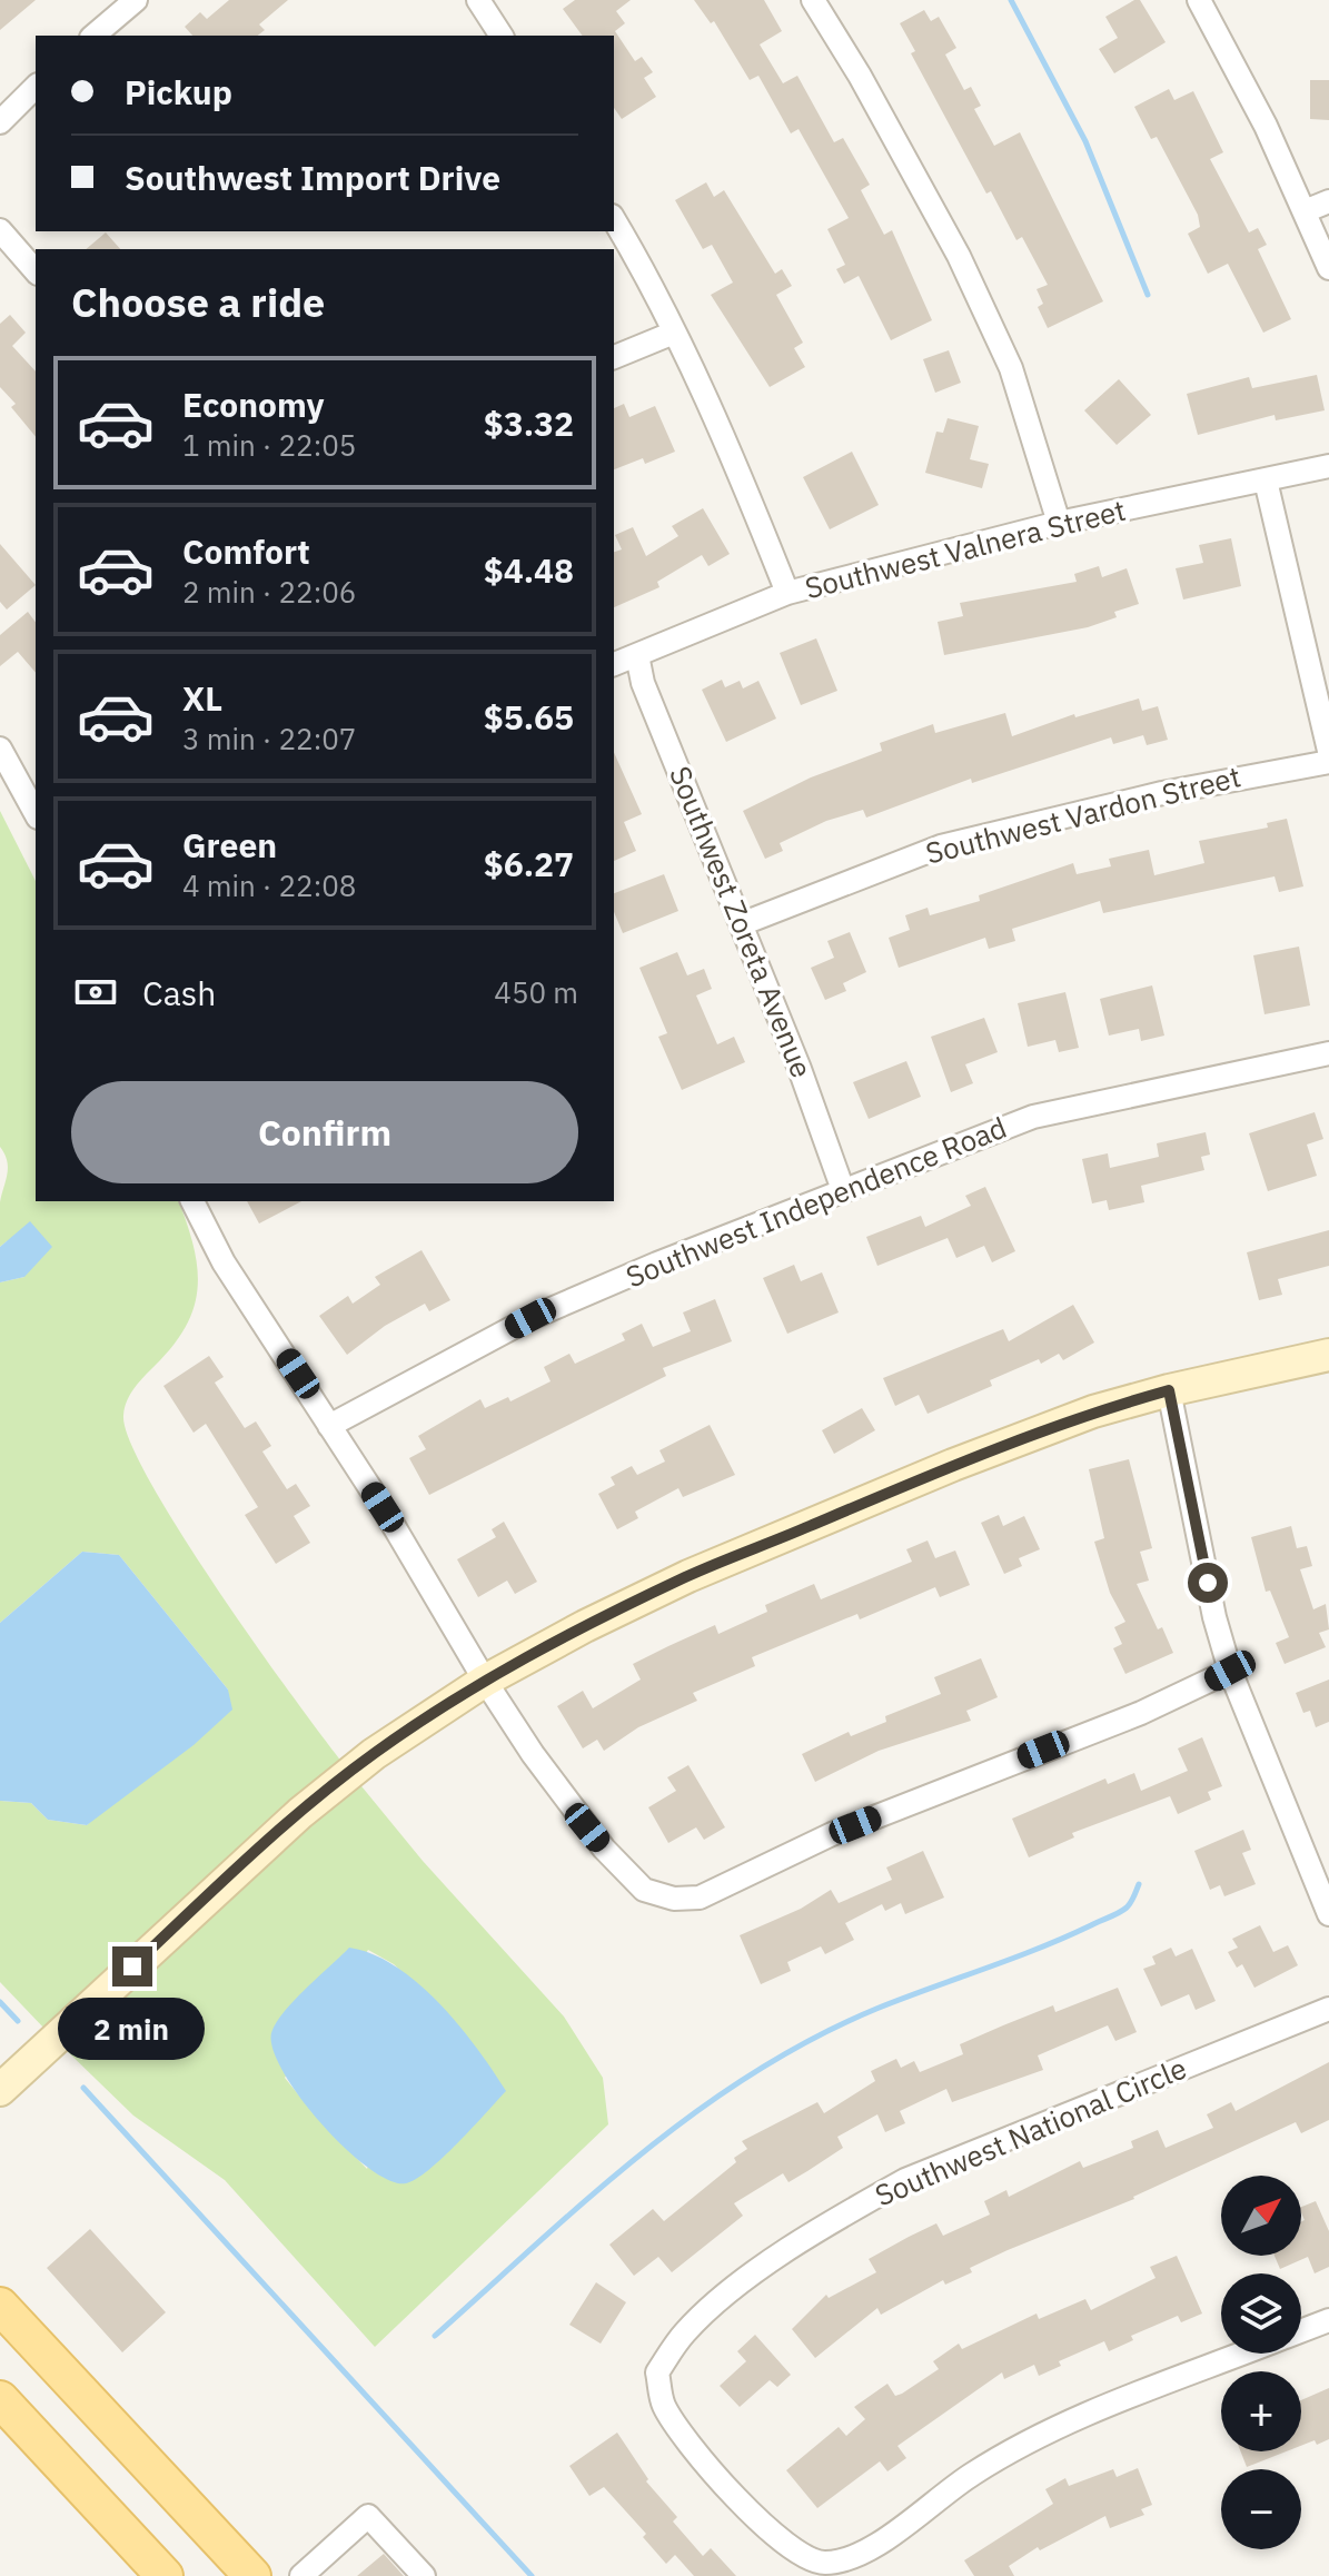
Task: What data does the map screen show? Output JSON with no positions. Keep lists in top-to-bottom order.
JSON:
{
  "streets": {
    "street": [
      "Southwest Valnera Street",
      "Southwest Vardon Street",
      "Southwest Zoreta Avenue",
      "Southwest Independence Road",
      "Southwest National Circle"
    ]
  },
  "crossings": [
    ["Southwest Valnera Street", "Southwest Zoreta Avenue"],
    ["Southwest Vardon Street", "Southwest Zoreta Avenue"],
    ["Southwest Zoreta Avenue", "Southwest Independence Road"]
  ],
  "north": "top right",
  "page": {
    "banner": ["Pickup", "Southwest Import Drive"],
    "heading": "Choose a ride",
    "list": [
      {
        "name": "Economy",
        "note": "1 min · 22:05",
        "value": "$3.32"
      },
      {
        "name": "Comfort",
        "note": "2 min · 22:06",
        "value": "$4.48"
      },
      {
        "name": "XL",
        "note": "3 min · 22:07",
        "value": "$5.65"
      },
      {
        "name": "Green",
        "note": "4 min · 22:08",
        "value": "$6.27"
      }
    ],
    "pay": ["Cash", "450 m"],
    "buttons": "Confirm",
    "bubble": "2 min",
    "map_buttons": ["+", "−"]
  }
}
